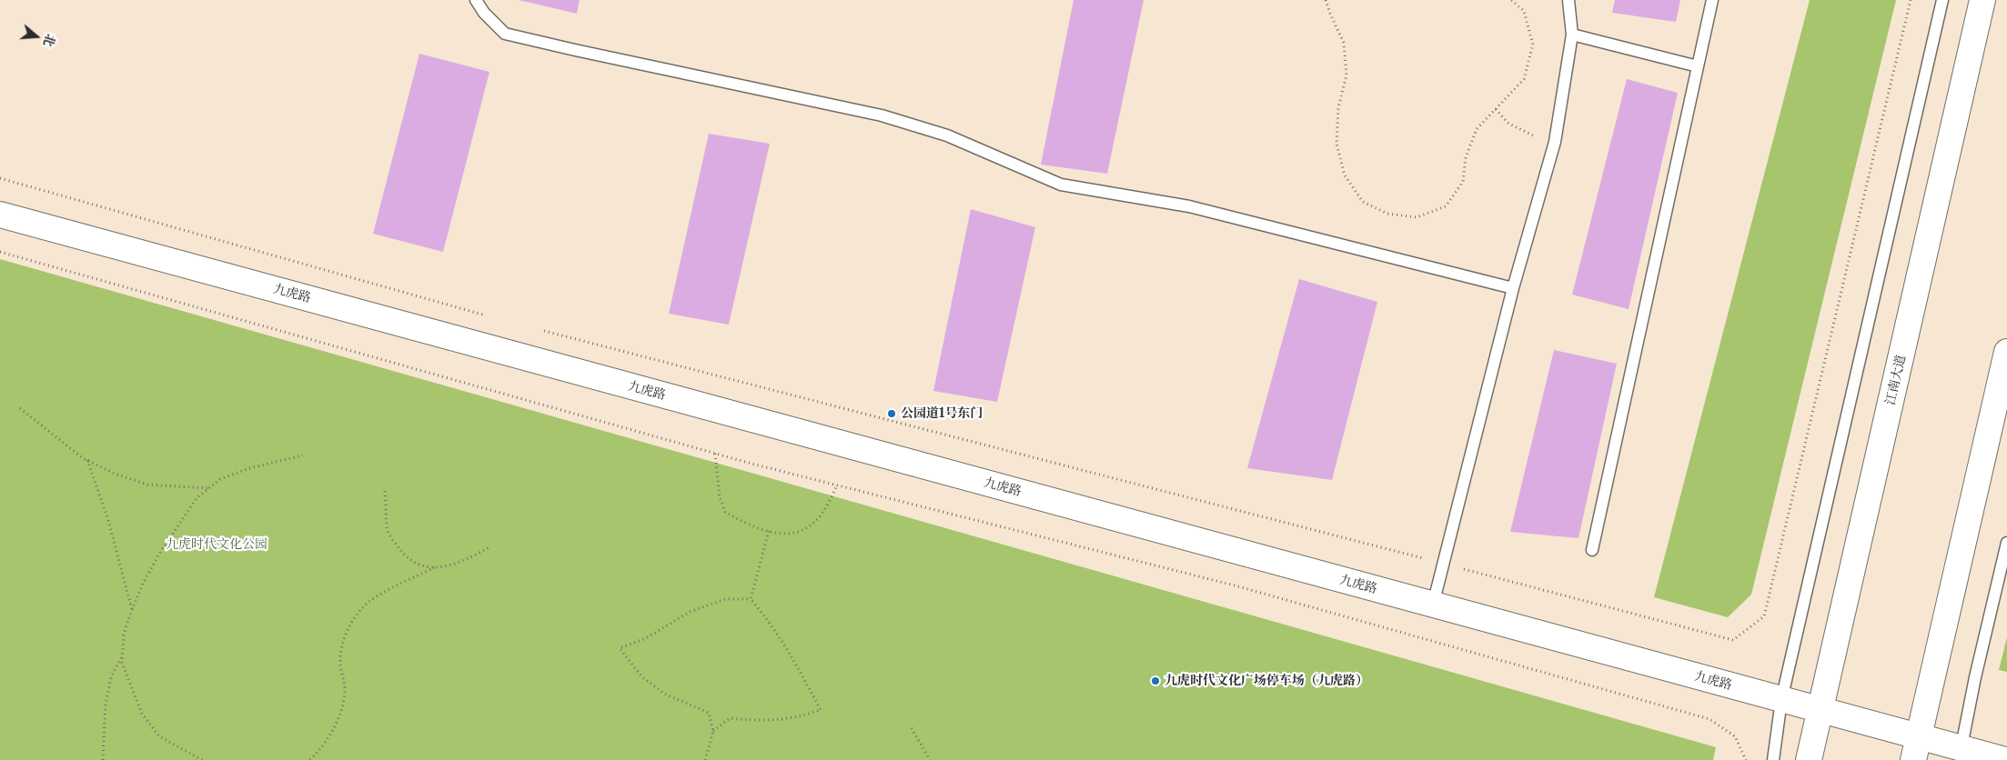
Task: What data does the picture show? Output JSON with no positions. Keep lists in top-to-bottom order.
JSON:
{
  "streets": {
    "main road": ["九虎路", "江南大道"]
  },
  "crossings": [
    ["九虎路", "江南大道"]
  ],
  "parks": ["九虎时代文化公园"],
  "places": ["公园道1号东门", "九虎时代文化广场停车场（九虎路）"],
  "north": "right"
}
